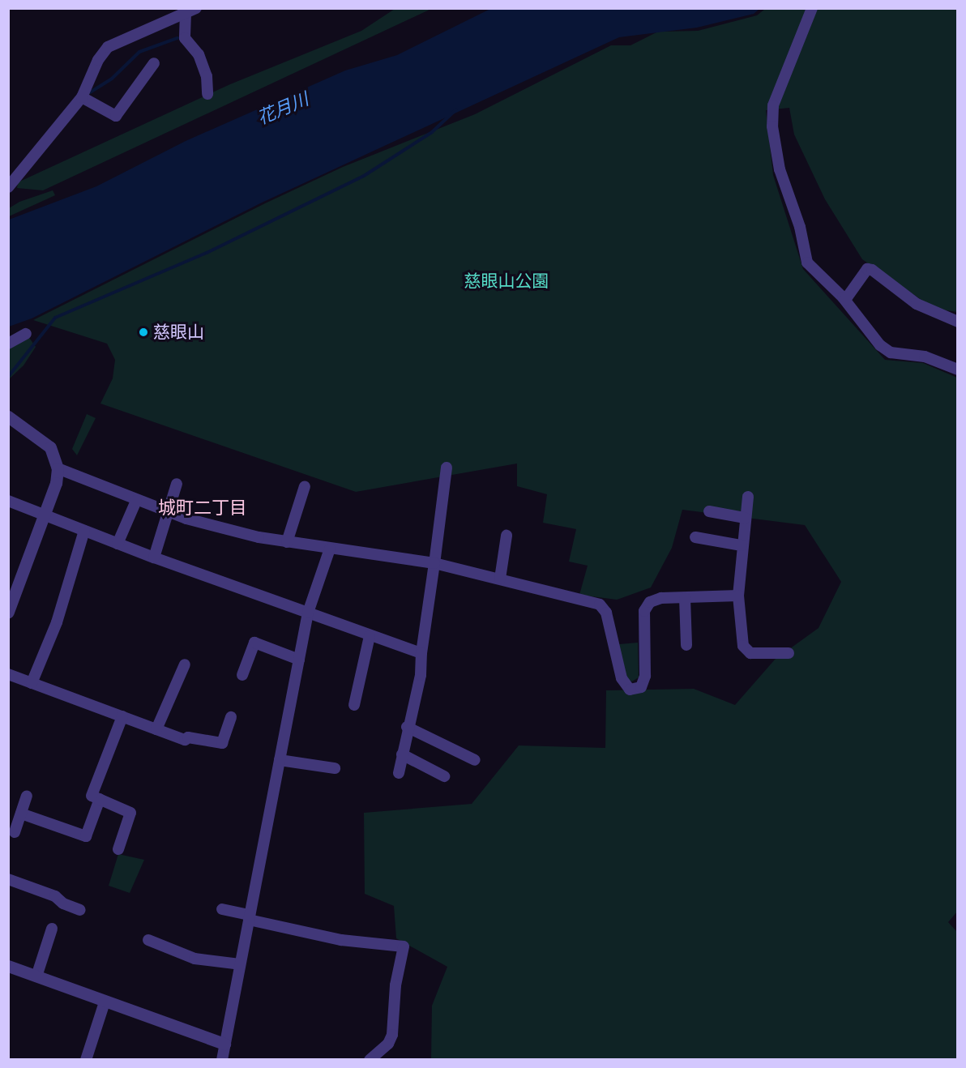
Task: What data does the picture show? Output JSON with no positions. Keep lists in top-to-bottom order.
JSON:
{
  "districts": ["城町二丁目"],
  "water": ["花月川"],
  "parks": ["慈眼山公園"],
  "places": ["慈眼山"]
}
